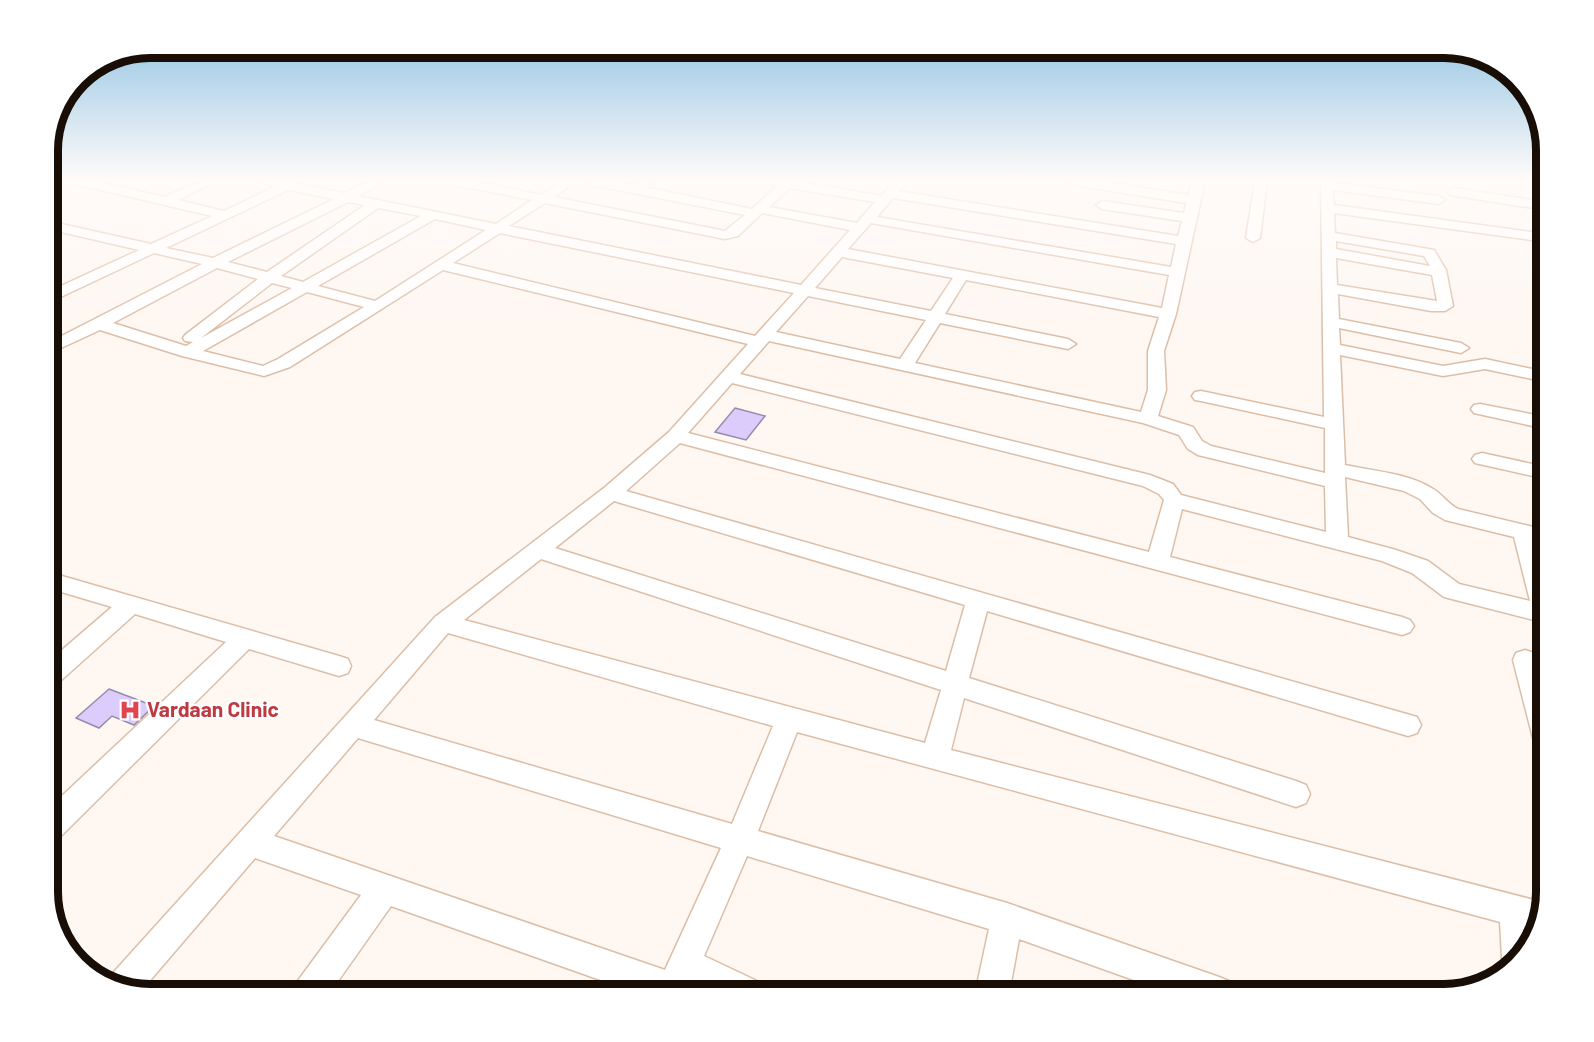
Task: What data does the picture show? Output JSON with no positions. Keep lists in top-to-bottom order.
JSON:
{
  "places": {
    "hospital": ["Vardaan Clinic"]
  }
}
